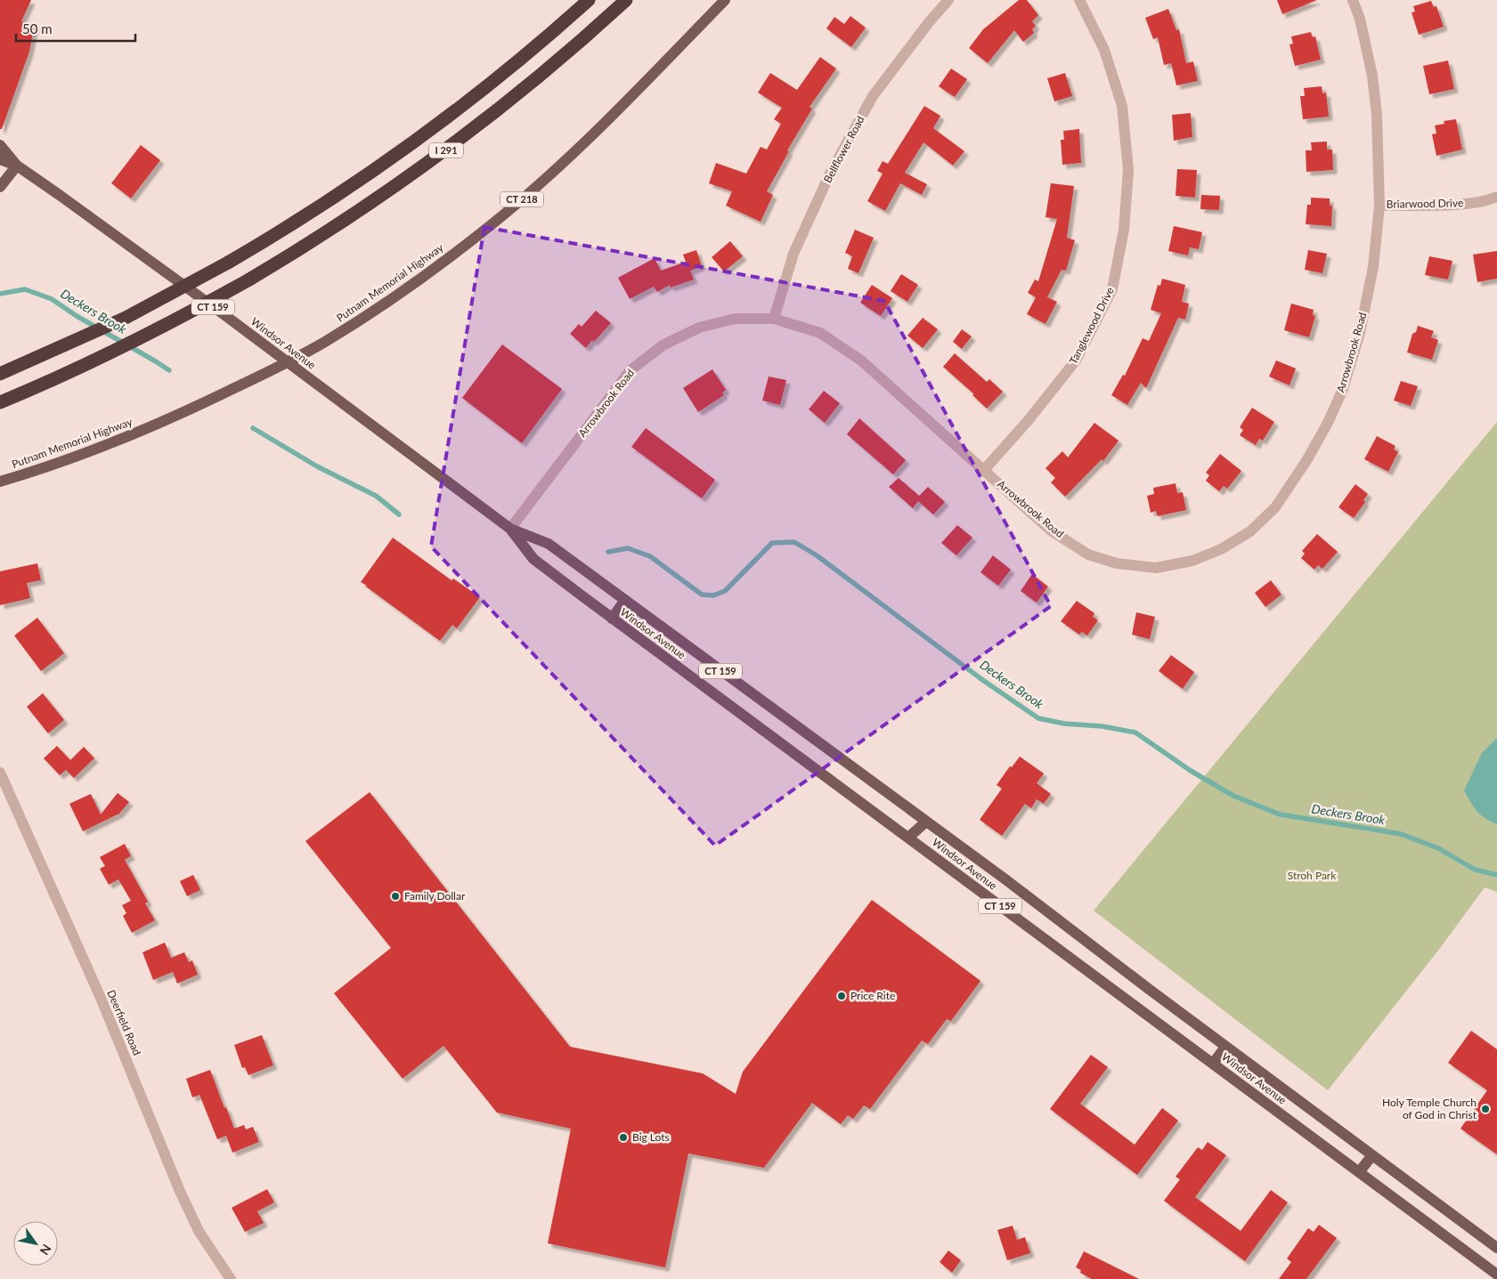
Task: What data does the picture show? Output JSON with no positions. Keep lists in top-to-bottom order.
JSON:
{
  "streets": {
    "highway": ["I 291"],
    "main road": [
      "CT 218",
      "Putnam Memorial Highway",
      "CT 159",
      "Windsor Avenue"
    ],
    "street": [
      "Bellflower Road",
      "Briarwood Drive",
      "Tanglewood Drive",
      "Arrowbrook Road",
      "Deerfield Road"
    ]
  },
  "crossings": [
    ["Bellflower Road", "Arrowbrook Road"],
    ["Briarwood Drive", "Arrowbrook Road"],
    ["Putnam Memorial Highway", "Windsor Avenue"],
    ["Tanglewood Drive", "Arrowbrook Road"],
    ["Windsor Avenue", "Arrowbrook Road"]
  ],
  "water": ["Deckers Brook"],
  "parks": ["Stroh Park"],
  "places": [
    "Family Dollar",
    "Price Rite",
    "Holy Temple Church of God in Christ",
    "Big Lots"
  ],
  "scale_bar": "50 m",
  "north": "bottom right"
}
